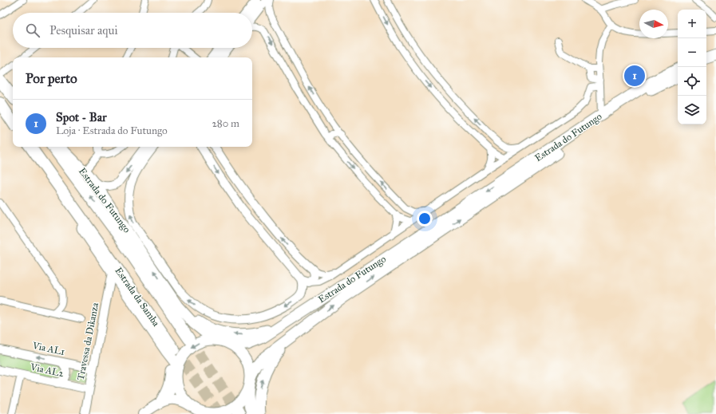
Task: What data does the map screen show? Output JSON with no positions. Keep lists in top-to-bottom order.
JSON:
{
  "streets": {
    "highway": ["Estrada do Futungo", "Estrada da Samba"],
    "street": ["Travessa da Dikanza", "Via AL1", "Via AL2"]
  },
  "crossings": [
    ["Travessa da Dikanza", "Via AL1"],
    ["Travessa da Dikanza", "Via AL2"]
  ],
  "north": "right",
  "page": {
    "map_buttons": ["+", "−"],
    "search": "Pesquisar aqui",
    "heading": "Por perto",
    "pins": "1",
    "list": [
      {
        "mark": "1",
        "name": "Spot - Bar",
        "note": "Loja · Estrada do Futungo",
        "value": "280 m"
      }
    ]
  }
}
